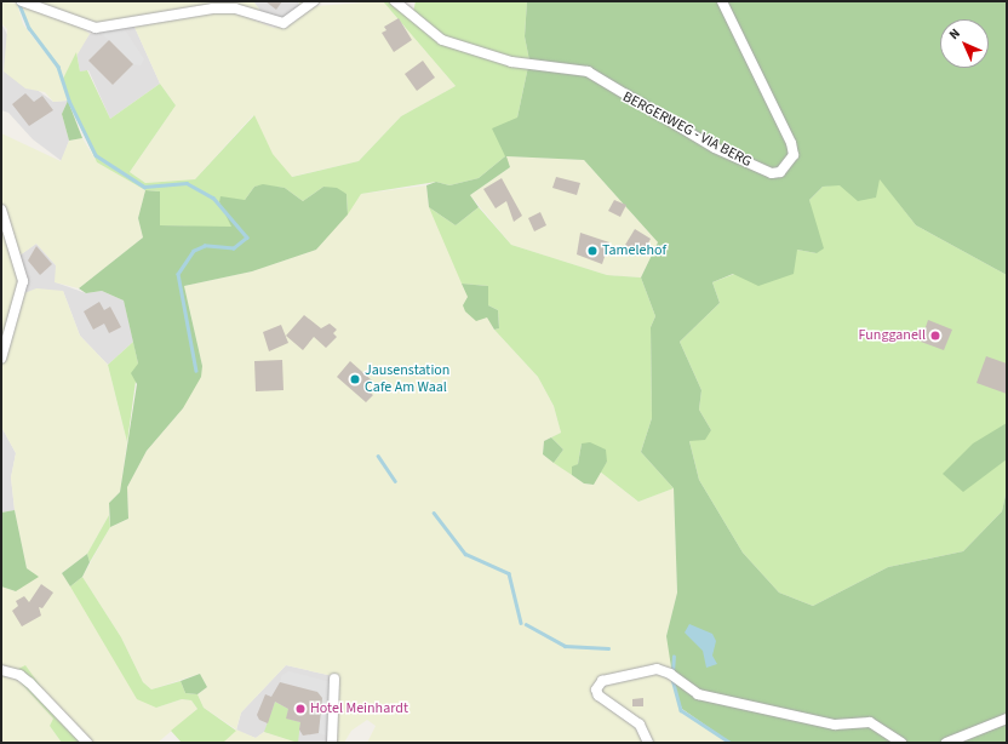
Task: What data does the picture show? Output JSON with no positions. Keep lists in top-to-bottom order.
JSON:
{
  "streets": {
    "street": ["BERGERWEG - VIA BERG"]
  },
  "places": [
    "Tamelehof",
    "Fungganell",
    "Jausenstation Cafe Am Waal",
    "Hotel Meinhardt"
  ],
  "north": "top left"
}
